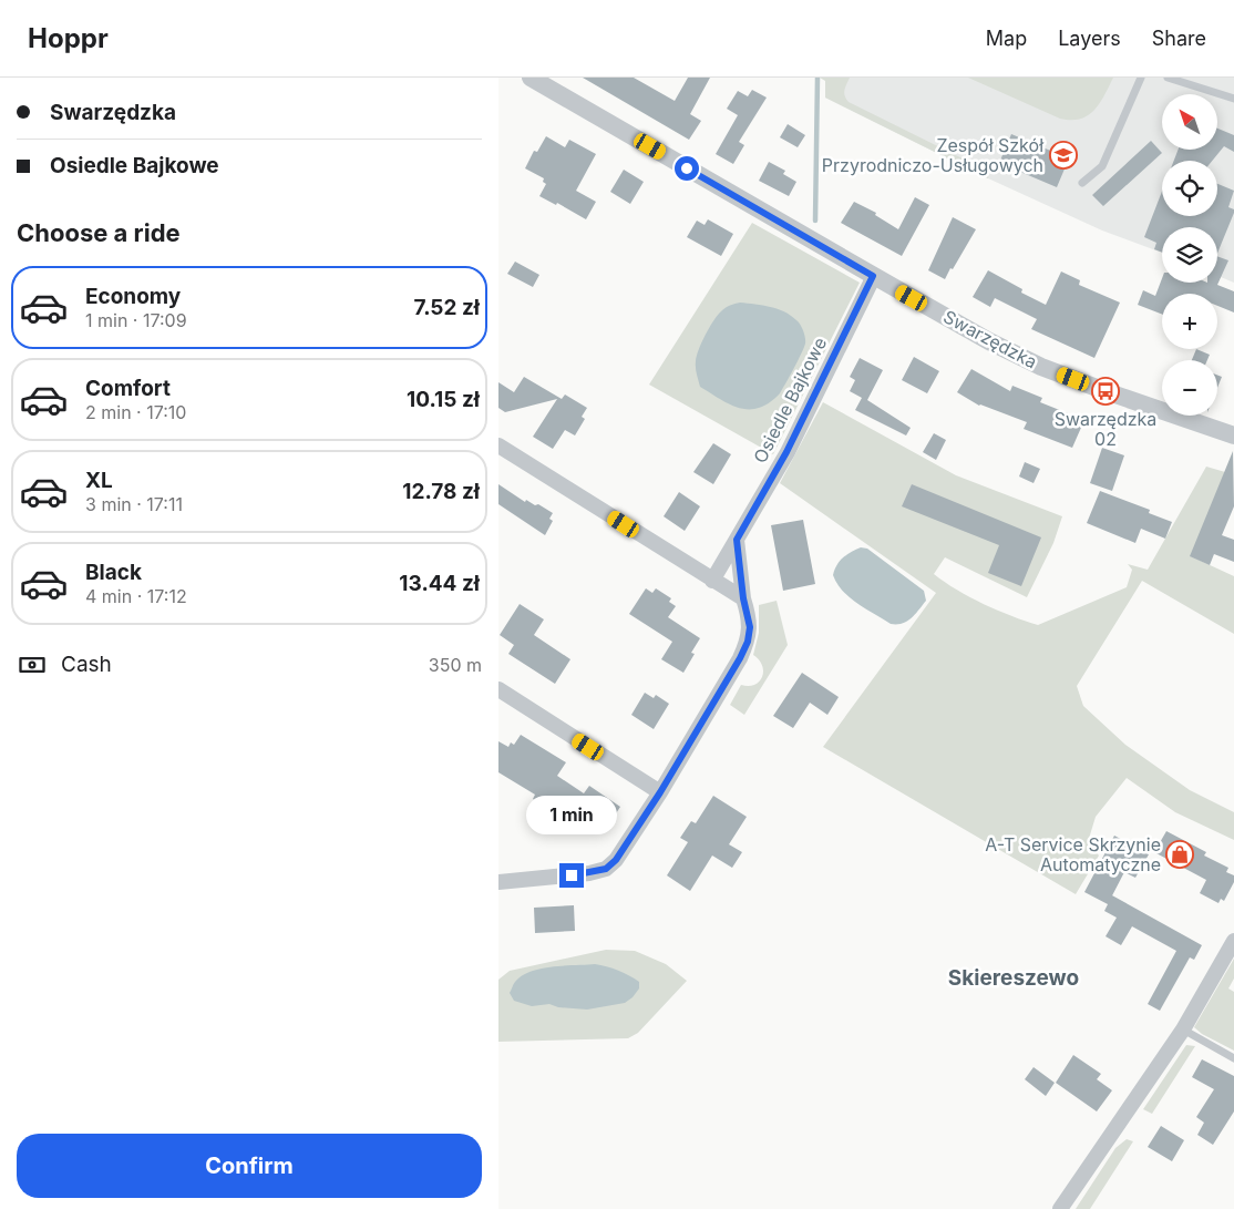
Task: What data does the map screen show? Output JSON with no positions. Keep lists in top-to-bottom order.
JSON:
{
  "streets": {
    "street": ["Swarzędzka", "Osiedle Bajkowe"]
  },
  "crossings": [
    ["Swarzędzka", "Osiedle Bajkowe"]
  ],
  "districts": ["Skiereszewo"],
  "places": {
    "school or university": ["Zespół Szkół Przyrodniczo-Usługowych"],
    "bus stop": ["Swarzędzka 02"],
    "shop": ["A-T Service Skrzynie Automatyczne"]
  },
  "north": "top left",
  "page": {
    "header": "Hoppr",
    "nav": ["Map", "Layers", "Share"],
    "banner": ["Swarzędzka", "Osiedle Bajkowe"],
    "map_buttons": ["+", "−"],
    "heading": "Choose a ride",
    "list": [
      {
        "name": "Economy",
        "note": "1 min · 17:09",
        "value": "7.52 zł"
      },
      {
        "name": "Comfort",
        "note": "2 min · 17:10",
        "value": "10.15 zł"
      },
      {
        "name": "XL",
        "note": "3 min · 17:11",
        "value": "12.78 zł"
      },
      {
        "name": "Black",
        "note": "4 min · 17:12",
        "value": "13.44 zł"
      }
    ],
    "pay": ["Cash", "350 m"],
    "bubble": "1 min",
    "buttons": "Confirm"
  }
}
